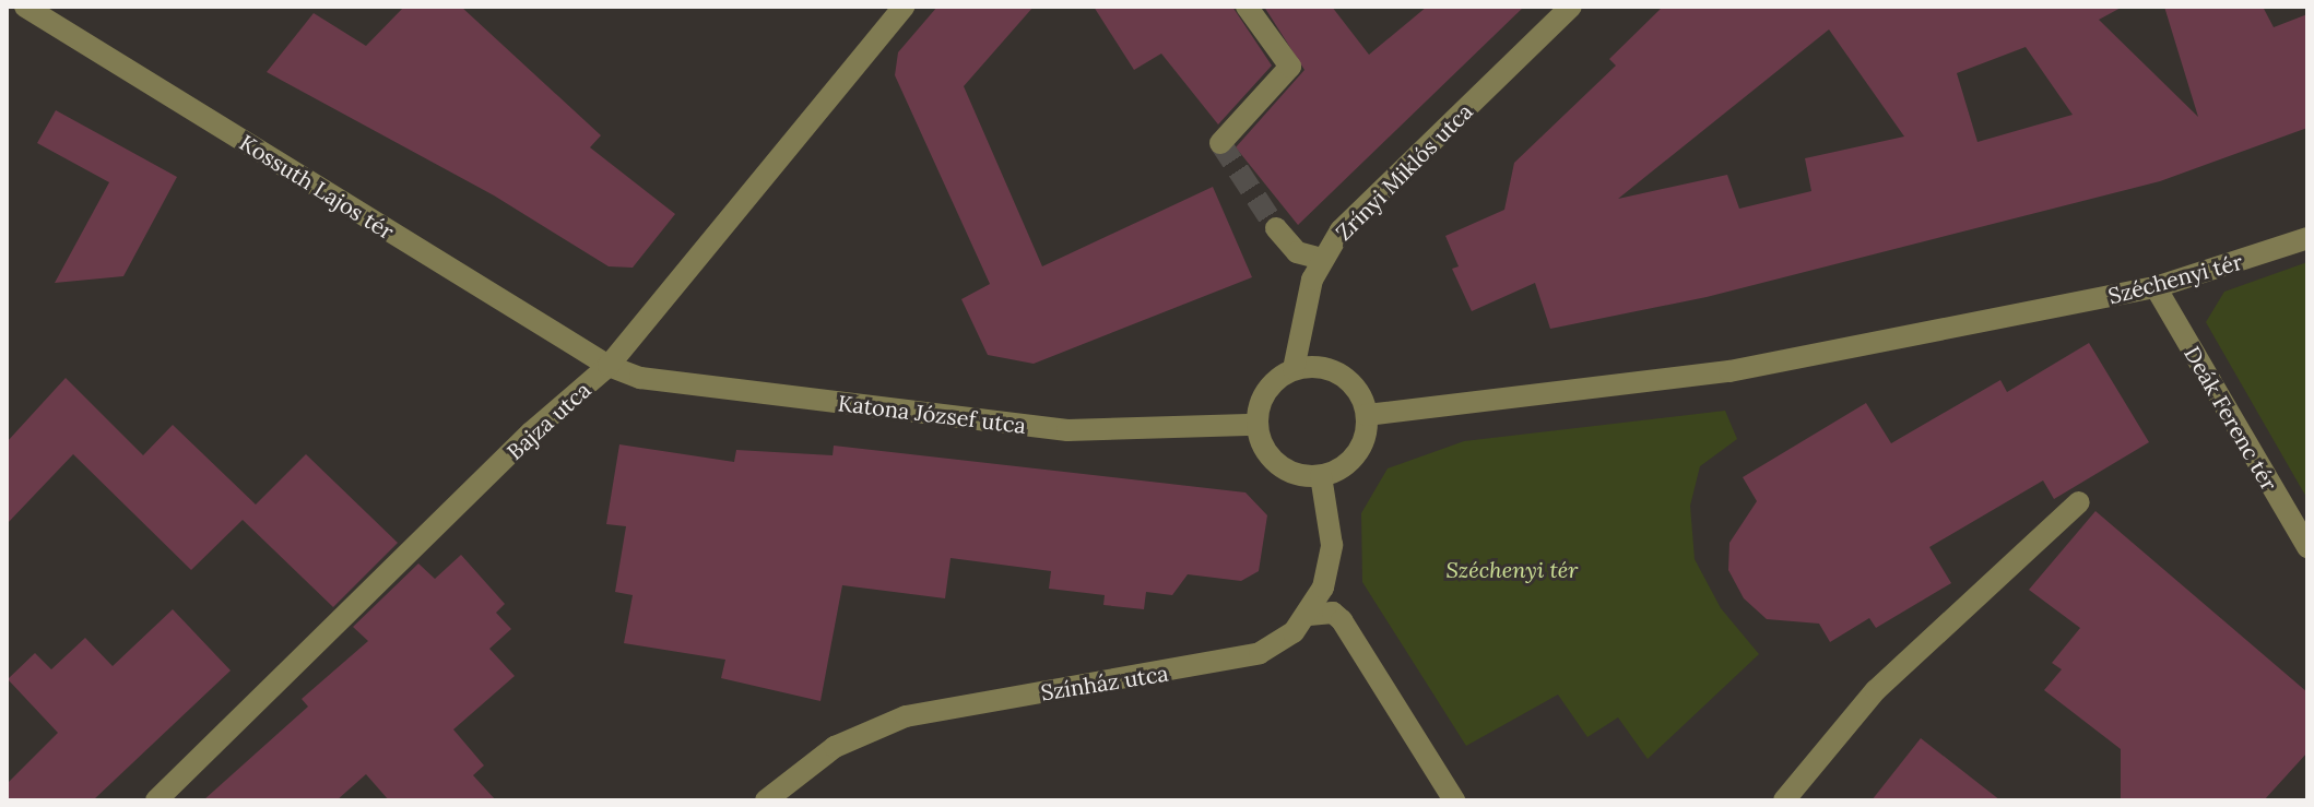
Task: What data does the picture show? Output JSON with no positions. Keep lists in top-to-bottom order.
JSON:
{
  "streets": {
    "street": [
      "Zrínyi Miklós utca",
      "Kossuth Lajos tér",
      "Széchenyi tér",
      "Katona József utca",
      "Deák Ferenc tér",
      "Bajza utca",
      "Színház utca"
    ]
  },
  "crossings": [
    ["Zrínyi Miklós utca", "Széchenyi tér"],
    ["Zrínyi Miklós utca", "Katona József utca"],
    ["Zrínyi Miklós utca", "Színház utca"],
    ["Kossuth Lajos tér", "Katona József utca"],
    ["Kossuth Lajos tér", "Bajza utca"],
    ["Széchenyi tér", "Katona József utca"],
    ["Széchenyi tér", "Deák Ferenc tér"],
    ["Széchenyi tér", "Színház utca"],
    ["Katona József utca", "Bajza utca"],
    ["Katona József utca", "Színház utca"]
  ],
  "parks": ["Széchenyi tér"]
}
